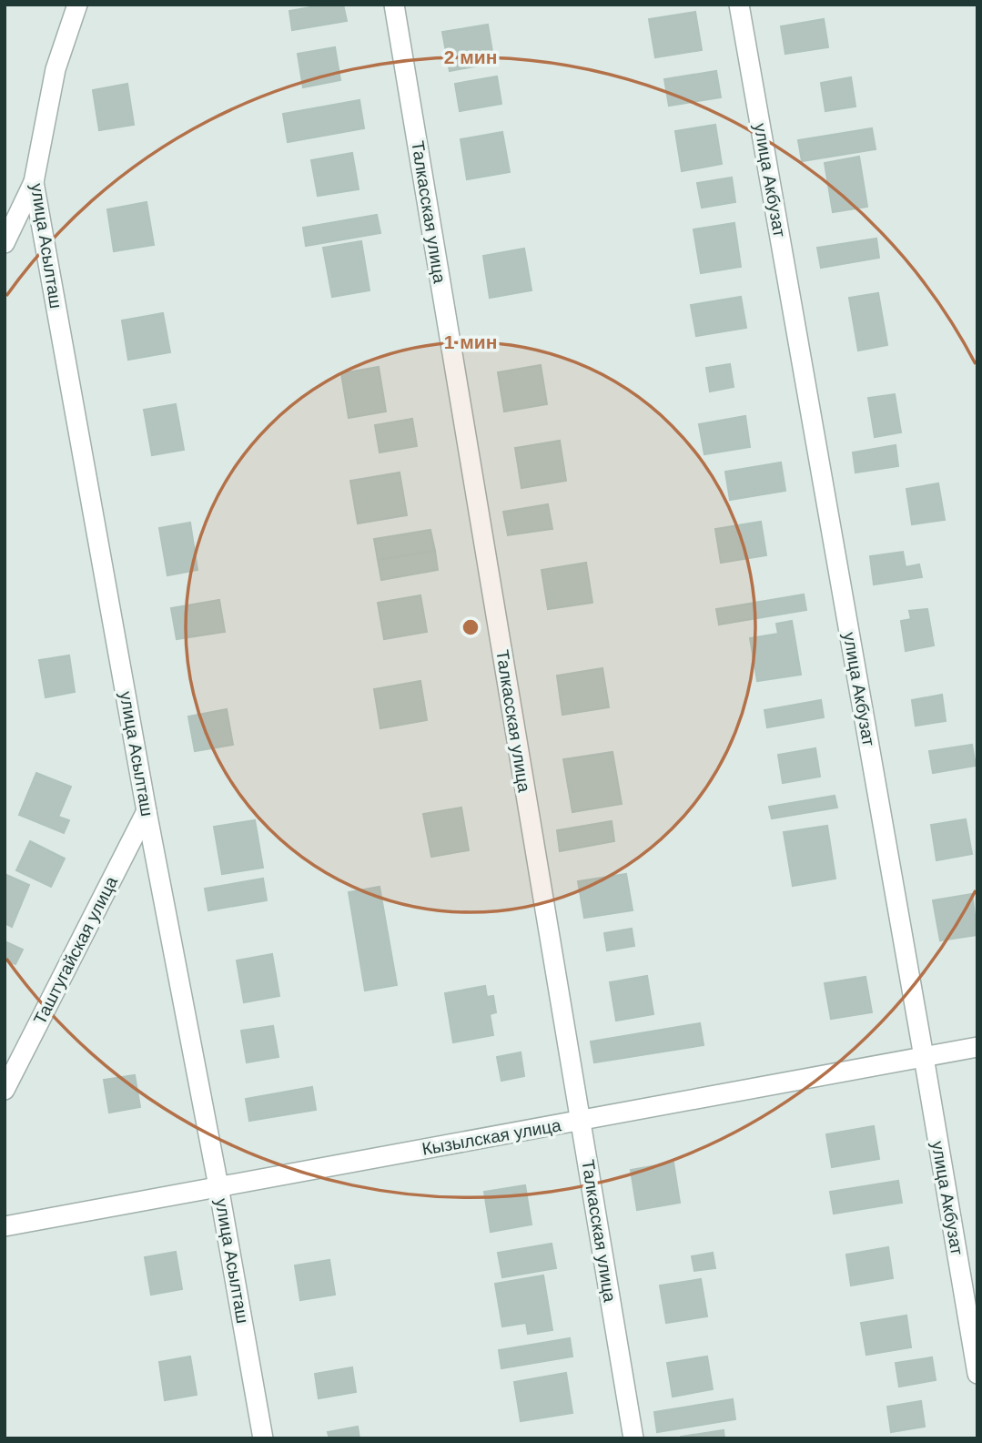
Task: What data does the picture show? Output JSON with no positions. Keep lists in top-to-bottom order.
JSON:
{
  "streets": {
    "street": [
      "улица Акбузат",
      "Талкасская улица",
      "улица Асылташ",
      "Таштугайская улица",
      "Кызылская улица"
    ]
  },
  "crossings": [
    ["улица Акбузат", "Кызылская улица"],
    ["Талкасская улица", "Кызылская улица"],
    ["улица Асылташ", "Таштугайская улица"],
    ["улица Асылташ", "Кызылская улица"]
  ],
  "rings": ["2 мин", "1 мин"]
}
